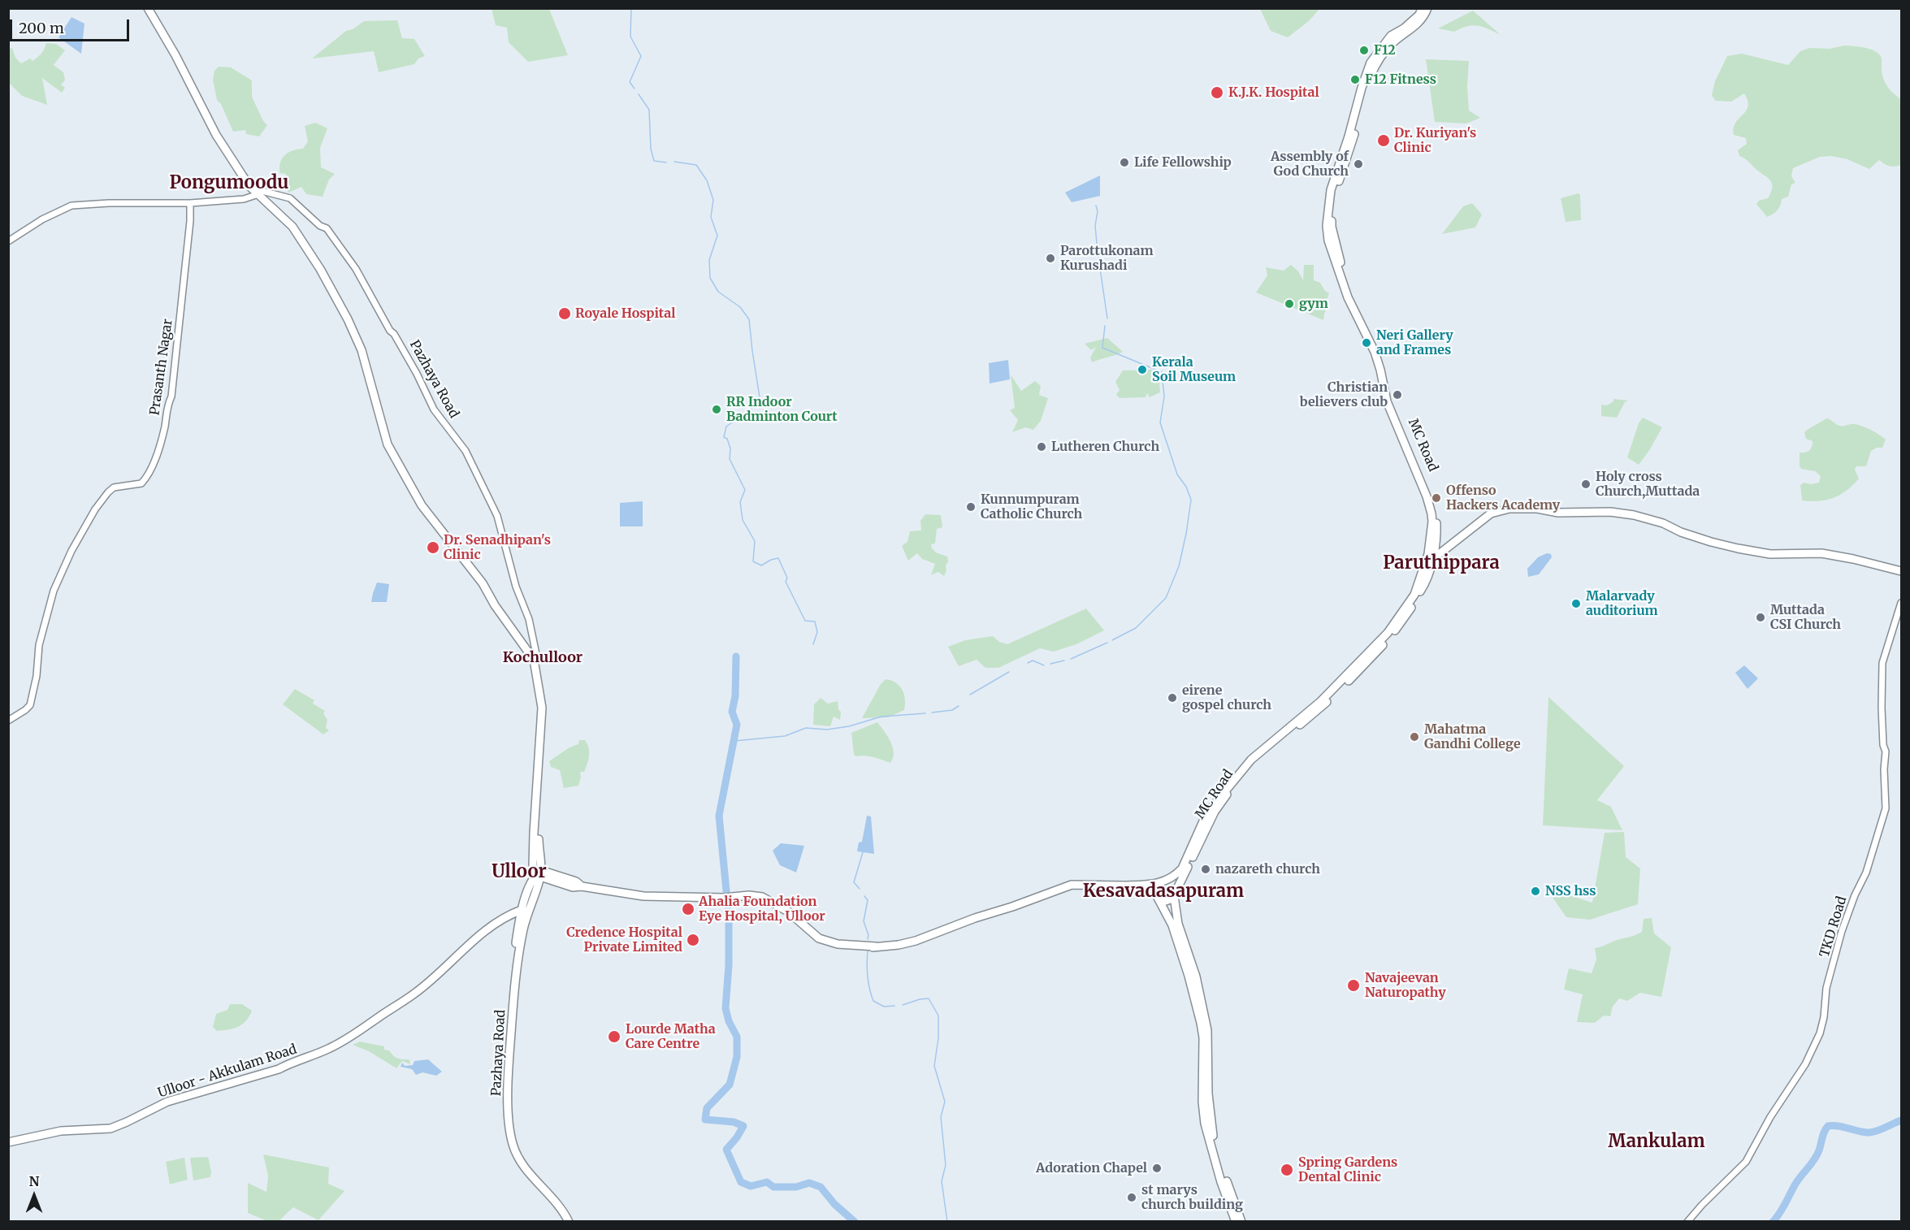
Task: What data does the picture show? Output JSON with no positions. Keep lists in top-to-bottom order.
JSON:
{
  "streets": {
    "main road": ["Pazhaya Road", "MC Road", "Ulloor - Akkulam Road"],
    "street": ["Prasanth Nagar", "TKD Road"]
  },
  "crossings": [
    ["Pazhaya Road", "Ulloor - Akkulam Road"]
  ],
  "districts": [
    "Pongumoodu",
    "Paruthippara",
    "Kochulloor",
    "Ulloor",
    "Kesavadasapuram",
    "Mankulam"
  ],
  "places": [
    "F12",
    "F12 Fitness",
    "K.J.K. Hospital",
    "Dr. Kuriyan's Clinic",
    "Life Fellowship",
    "Assembly of God Church",
    "Parottukonam Kurushadi",
    "gym",
    "Royale Hospital",
    "Neri Gallery and Frames",
    "Kerala Soil Museum",
    "Christian believers club",
    "RR Indoor Badminton Court",
    "Lutheren Church",
    "Holy cross Church,Muttada",
    "Offenso Hackers Academy",
    "Kunnumpuram Catholic Church",
    "Dr. Senadhipan's Clinic",
    "Malarvady auditorium",
    "Muttada CSI Church",
    "eirene gospel church",
    "Mahatma Gandhi College",
    "nazareth church",
    "NSS hss",
    "Ahalia Foundation Eye Hospital, Ulloor",
    "Credence Hospital Private Limited",
    "Navajeevan Naturopathy",
    "Lourde Matha Care Centre",
    "Adoration Chapel",
    "Spring Gardens Dental Clinic",
    "st marys church building"
  ],
  "scale_bar": "200 m",
  "north": "top"
}
